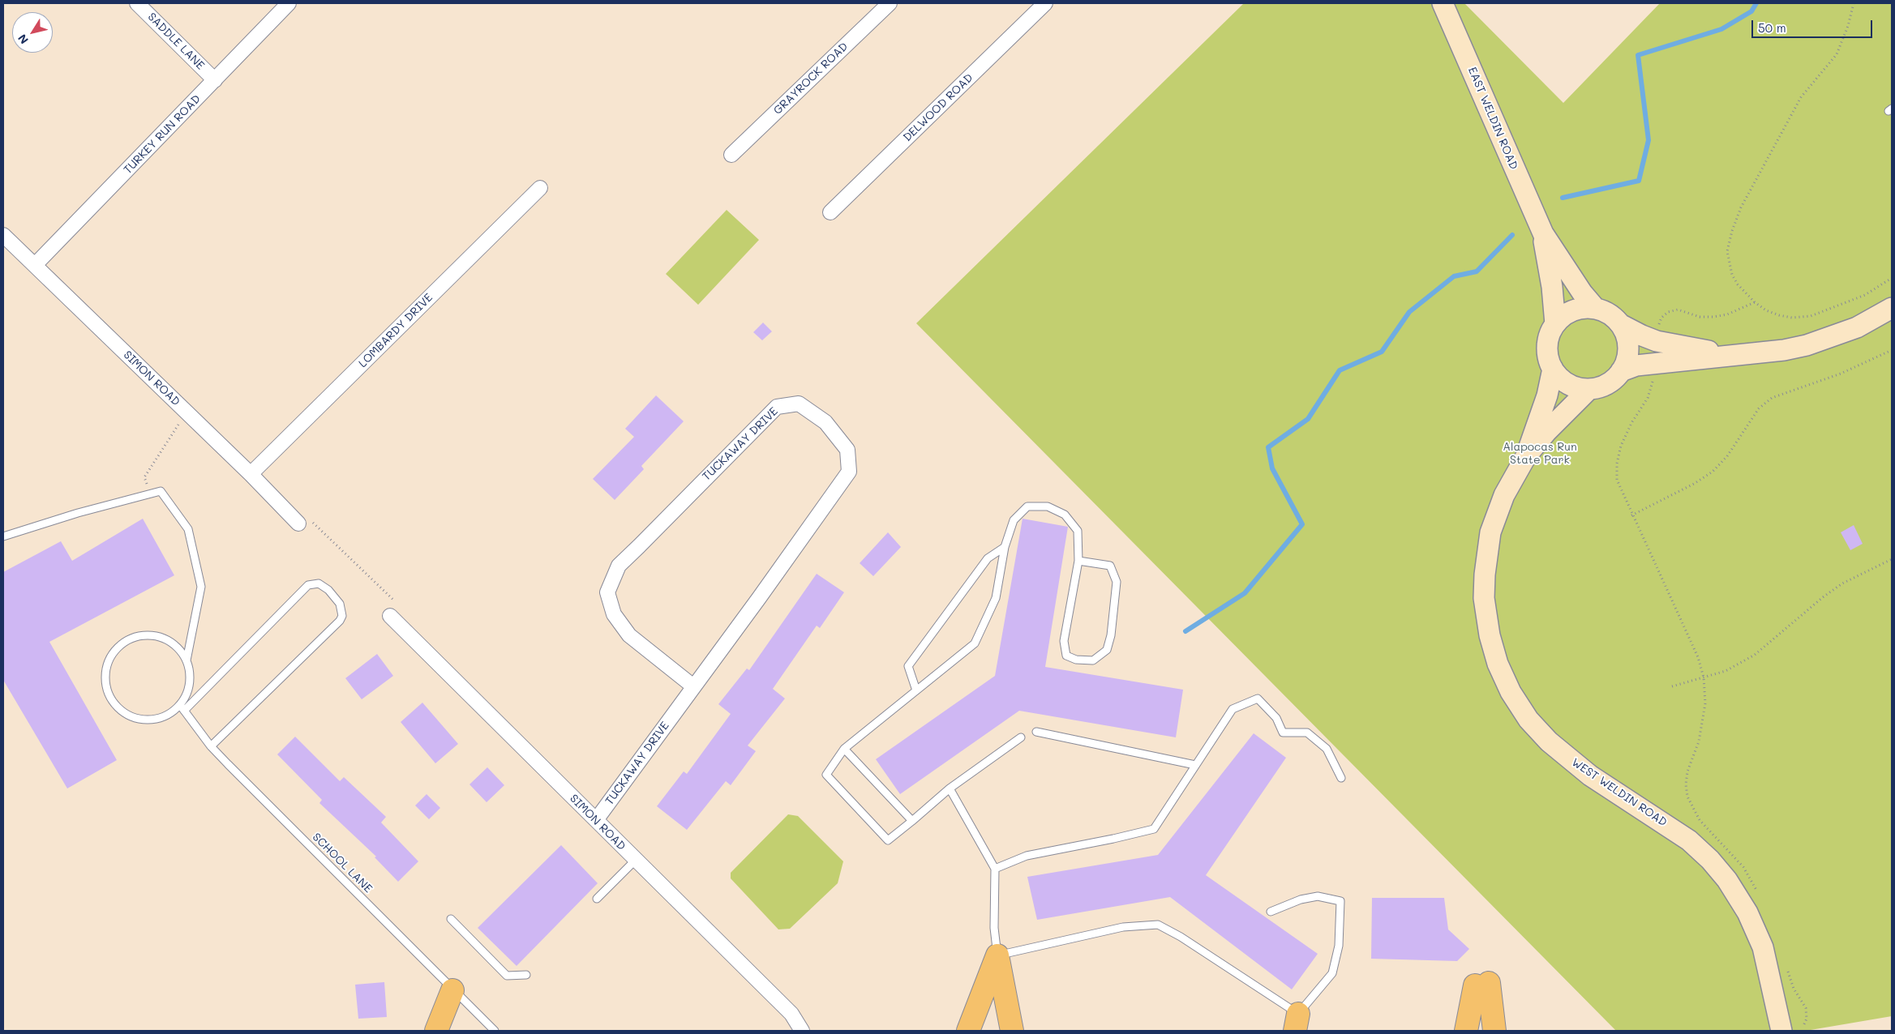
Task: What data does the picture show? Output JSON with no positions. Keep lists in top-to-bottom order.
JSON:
{
  "streets": {
    "street": [
      "SADDLE LANE",
      "GRAYROCK ROAD",
      "DELWOOD ROAD",
      "EAST WELDIN ROAD",
      "TURKEY RUN ROAD",
      "LOMBARDY DRIVE",
      "SIMON ROAD",
      "TUCKAWAY DRIVE",
      "WEST WELDIN ROAD"
    ],
    "lane": ["SCHOOL LANE"]
  },
  "crossings": [
    ["SADDLE LANE", "TURKEY RUN ROAD"],
    ["EAST WELDIN ROAD", "WEST WELDIN ROAD"],
    ["TURKEY RUN ROAD", "SIMON ROAD"],
    ["LOMBARDY DRIVE", "SIMON ROAD"],
    ["SIMON ROAD", "TUCKAWAY DRIVE"]
  ],
  "parks": ["Alapocas Run State Park"],
  "scale_bar": "50 m",
  "north": "bottom left"
}
